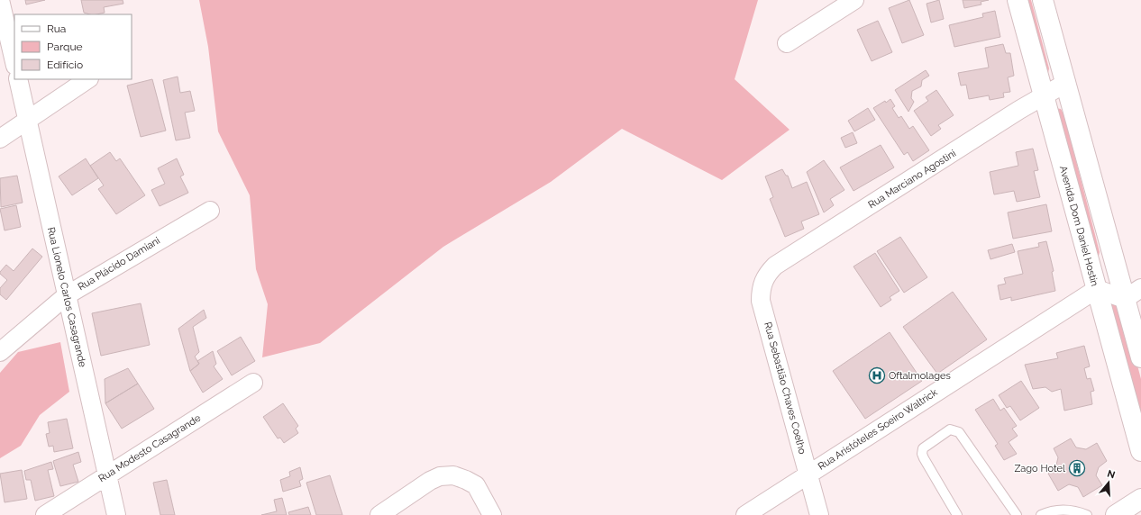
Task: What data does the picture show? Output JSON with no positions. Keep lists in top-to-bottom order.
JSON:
{
  "streets": {
    "street": [
      "Rua Marciano Agostini",
      "Avenida Dom Daniel Hostin",
      "Rua Plácido Damiani",
      "Rua Lionelo Carlos Casagrande",
      "Rua Sebastião Chaves Coelho",
      "Rua Aristóteles Soeiro Waltrick",
      "Rua Modesto Casagrande"
    ]
  },
  "crossings": [
    ["Rua Marciano Agostini", "Avenida Dom Daniel Hostin"],
    ["Rua Marciano Agostini", "Rua Sebastião Chaves Coelho"],
    ["Avenida Dom Daniel Hostin", "Rua Aristóteles Soeiro Waltrick"],
    ["Rua Plácido Damiani", "Rua Lionelo Carlos Casagrande"],
    ["Rua Lionelo Carlos Casagrande", "Rua Modesto Casagrande"],
    ["Rua Sebastião Chaves Coelho", "Rua Aristóteles Soeiro Waltrick"]
  ],
  "places": {
    "hospital": ["Oftalmolages"],
    "building": ["Zago Hotel"]
  },
  "legend": ["Rua", "Parque", "Edifício"],
  "north": "top"
}
